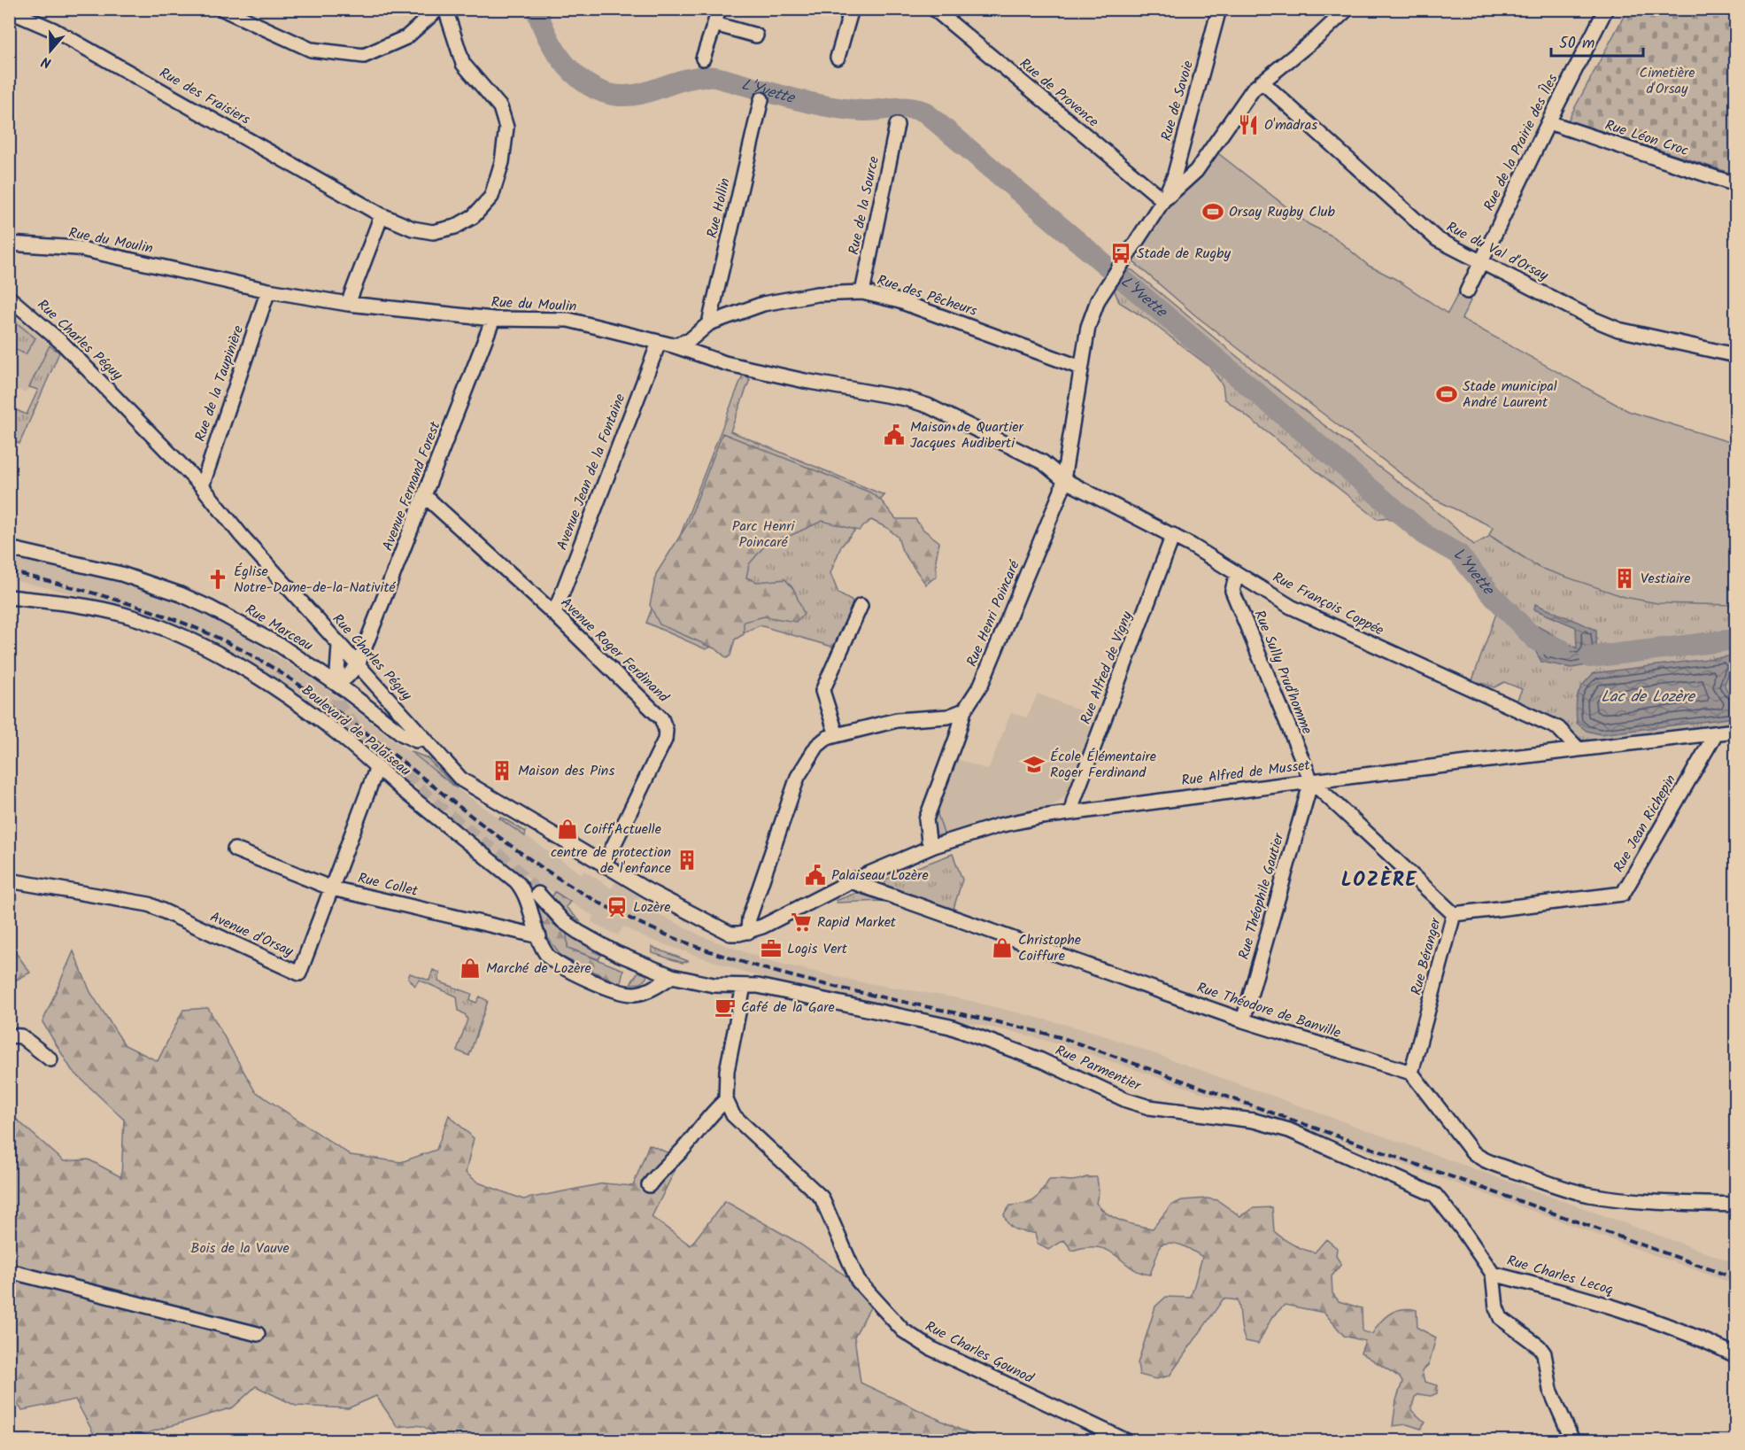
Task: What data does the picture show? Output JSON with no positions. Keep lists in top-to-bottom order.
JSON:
{
  "streets": {
    "street": [
      "Rue de Provence",
      "Rue des Fraisiers",
      "Rue de Savoie",
      "Rue Léon Croc",
      "Rue de la Prairie des Îles",
      "Rue de la Source",
      "Rue Hollin",
      "Rue du Moulin",
      "Rue du Val d'Orsay",
      "Rue des Pêcheurs",
      "Rue Charles Péguy",
      "Rue de la Taupinière",
      "Avenue Jean de la Fontaine",
      "Avenue Fernand Forest",
      "Rue François Coppée",
      "Rue Henri Poincaré",
      "Rue Marceau",
      "Avenue Roger Ferdinand",
      "Rue Alfred de Vigny",
      "Rue Sully Prud'homme",
      "Boulevard de Palaiseau",
      "Rue Alfred de Musset",
      "Rue Jean Richepin",
      "Rue Collet",
      "Rue Théophile Gautier",
      "Avenue d'Orsay",
      "Rue Béranger",
      "Rue Théodore de Banville",
      "Rue Parmentier",
      "Rue Charles Lecoq",
      "Rue Charles Gounod"
    ]
  },
  "crossings": [
    ["Rue de Provence", "Rue de Savoie"],
    ["Rue de Provence", "Rue Henri Poincaré"],
    ["Rue de Savoie", "Rue Henri Poincaré"],
    ["Rue Léon Croc", "Rue de la Prairie des Îles"],
    ["Rue de la Prairie des Îles", "Rue du Val d'Orsay"],
    ["Rue de la Source", "Rue des Pêcheurs"],
    ["Rue Hollin", "Rue des Pêcheurs"],
    ["Rue du Moulin", "Rue des Pêcheurs"],
    ["Rue du Moulin", "Rue de la Taupinière"],
    ["Rue du Moulin", "Avenue Jean de la Fontaine"],
    ["Rue du Moulin", "Avenue Fernand Forest"],
    ["Rue du Moulin", "Rue François Coppée"],
    ["Rue du Moulin", "Rue Henri Poincaré"],
    ["Rue des Pêcheurs", "Rue Henri Poincaré"],
    ["Rue Charles Péguy", "Rue de la Taupinière"],
    ["Rue Charles Péguy", "Avenue Fernand Forest"],
    ["Rue Charles Péguy", "Rue Marceau"],
    ["Rue Charles Péguy", "Avenue Roger Ferdinand"],
    ["Rue Charles Péguy", "Rue Alfred de Musset"],
    ["Avenue Jean de la Fontaine", "Avenue Roger Ferdinand"],
    ["Avenue Fernand Forest", "Avenue Roger Ferdinand"],
    ["Rue François Coppée", "Rue Henri Poincaré"],
    ["Rue François Coppée", "Rue Alfred de Vigny"],
    ["Rue François Coppée", "Rue Sully Prud'homme"],
    ["Rue François Coppée", "Rue Alfred de Musset"],
    ["Rue Henri Poincaré", "Rue Alfred de Musset"],
    ["Rue Alfred de Vigny", "Rue Alfred de Musset"],
    ["Rue Sully Prud'homme", "Rue Alfred de Musset"],
    ["Rue Sully Prud'homme", "Rue Théophile Gautier"],
    ["Rue Sully Prud'homme", "Rue Béranger"],
    ["Boulevard de Palaiseau", "Rue Collet"],
    ["Boulevard de Palaiseau", "Avenue d'Orsay"],
    ["Boulevard de Palaiseau", "Rue Parmentier"],
    ["Rue Alfred de Musset", "Rue Jean Richepin"],
    ["Rue Alfred de Musset", "Rue Théophile Gautier"],
    ["Rue Alfred de Musset", "Rue Béranger"],
    ["Rue Alfred de Musset", "Rue Théodore de Banville"],
    ["Rue Jean Richepin", "Rue Béranger"],
    ["Rue Collet", "Avenue d'Orsay"],
    ["Rue Théophile Gautier", "Rue Béranger"],
    ["Rue Théophile Gautier", "Rue Théodore de Banville"],
    ["Rue Béranger", "Rue Théodore de Banville"],
    ["Rue Parmentier", "Rue Charles Lecoq"]
  ],
  "districts": ["LOZÈRE"],
  "water": ["L'Yvette", "Lac de Lozère"],
  "parks": ["Cimetière d'Orsay", "Parc Henri Poincaré", "Bois de la Vauve"],
  "places": {
    "restaurant": ["O'madras"],
    "sports": ["Orsay Rugby Club", "Stade municipal André Laurent"],
    "bus stop": ["Stade de Rugby"],
    "public building": ["Maison de Quartier Jacques Audiberti", "Palaiseau Lozère"],
    "building": ["Vestiaire", "Maison des Pins", "centre de protection de l'enfance"],
    "church": ["Église Notre-Dame-de-la-Nativité"],
    "school or university": ["École Élémentaire Roger Ferdinand"],
    "shop": ["Coiff'Actuelle", "Christophe Coiffure", "Marché de Lozère"],
    "station": ["Lozère"],
    "supermarket": ["Rapid Market"],
    "office": ["Logis Vert"],
    "cafe": ["Café de la Gare"]
  },
  "scale_bar": "50 m",
  "north": "bottom"
}
